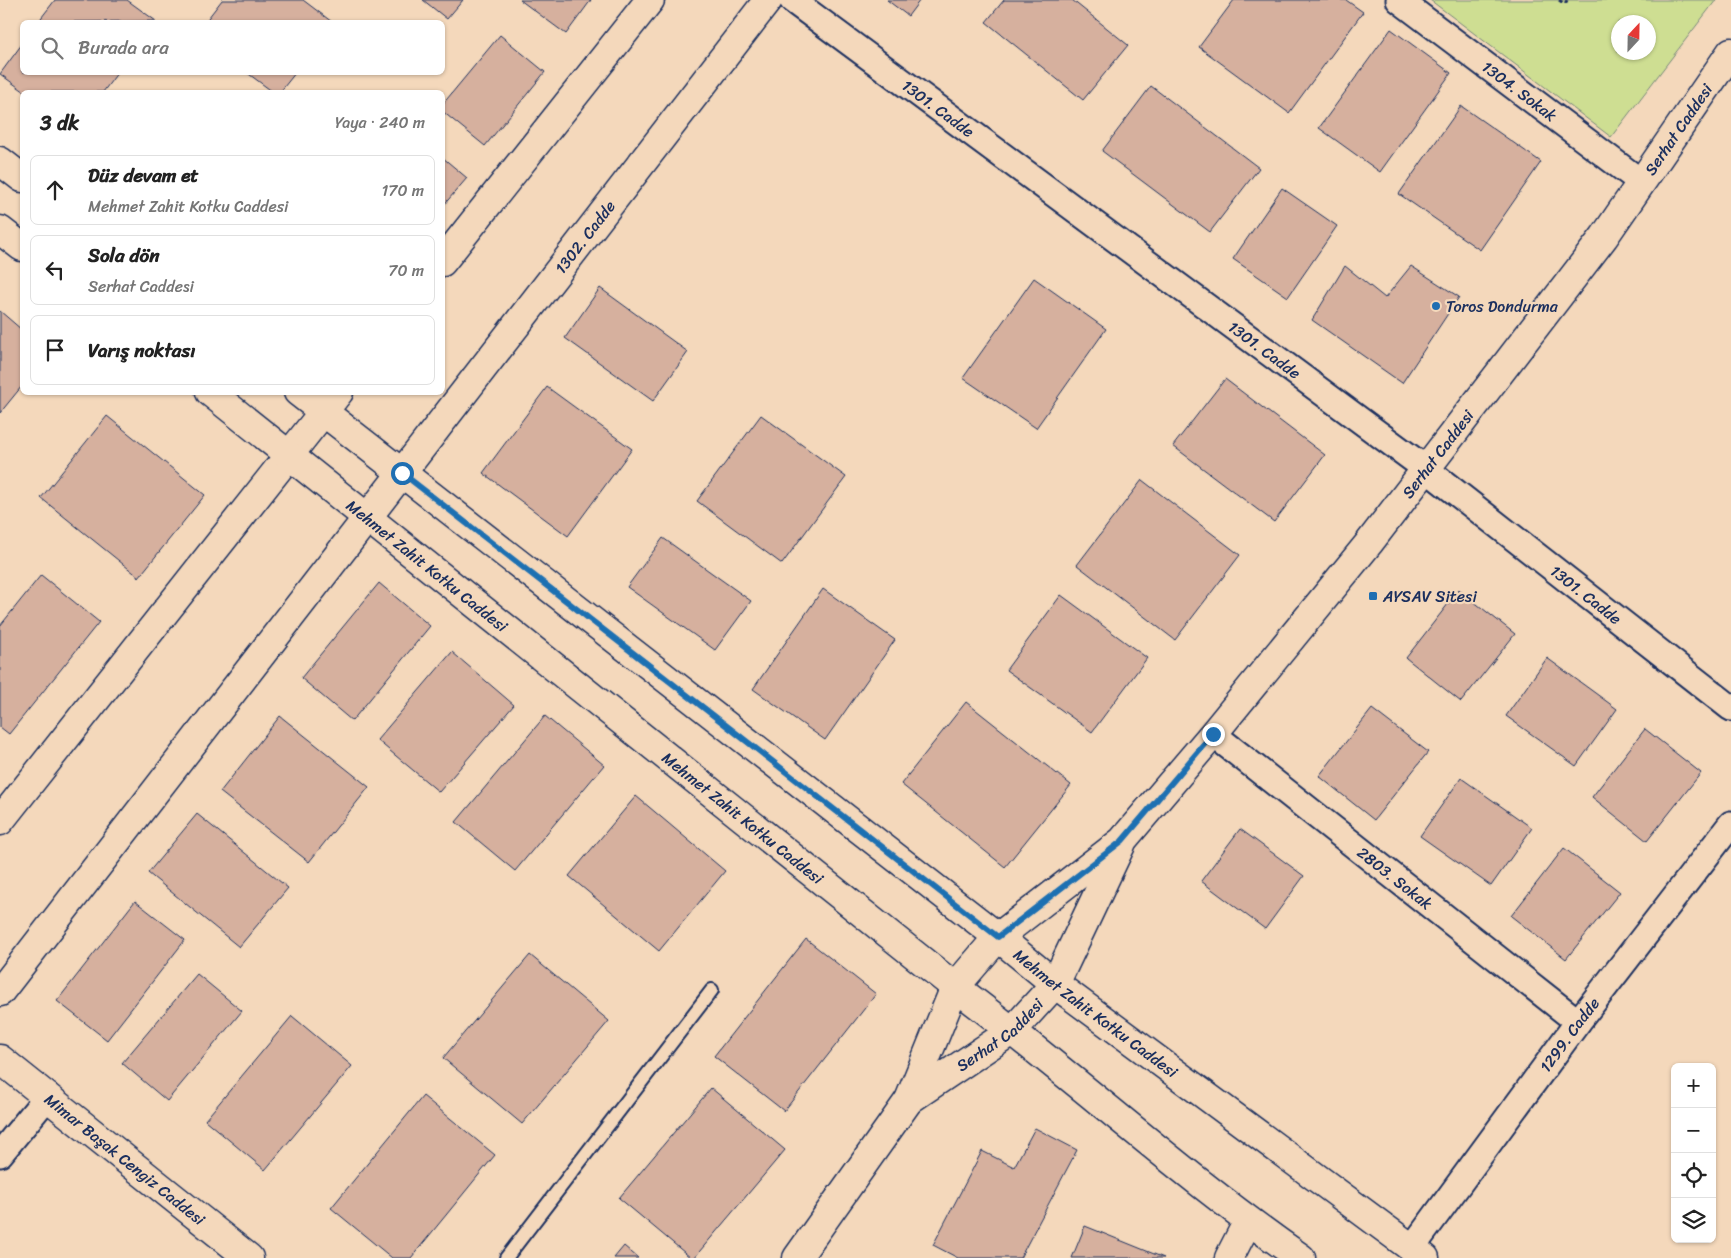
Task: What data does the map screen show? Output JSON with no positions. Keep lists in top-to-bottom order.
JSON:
{
  "streets": {
    "main road": [
      "Serhat Caddesi",
      "1302. Cadde",
      "Mehmet Zahit Kotku Caddesi",
      "Mimar Başak Cengiz Caddesi"
    ],
    "street": [
      "1304. Sokak",
      "1301. Cadde",
      "2803. Sokak",
      "1299. Cadde"
    ]
  },
  "crossings": [
    ["1304. Sokak", "Serhat Caddesi"],
    ["1301. Cadde", "Serhat Caddesi"],
    ["Serhat Caddesi", "Mehmet Zahit Kotku Caddesi"],
    ["Serhat Caddesi", "2803. Sokak"],
    ["1302. Cadde", "Mehmet Zahit Kotku Caddesi"],
    ["Mehmet Zahit Kotku Caddesi", "1299. Cadde"],
    ["2803. Sokak", "1299. Cadde"]
  ],
  "places": {
    "other": ["Toros Dondurma"],
    "transit": ["AYSAV Sitesi"]
  },
  "north": "top",
  "page": {
    "search": "Burada ara",
    "heading": ["3 dk", "Yaya · 240 m"],
    "list": [
      ["Düz devam et", "Mehmet Zahit Kotku Caddesi", "170 m"],
      ["Sola dön", "Serhat Caddesi", "70 m"],
      "Varış noktası"
    ],
    "map_buttons": ["+", "−"]
  }
}
